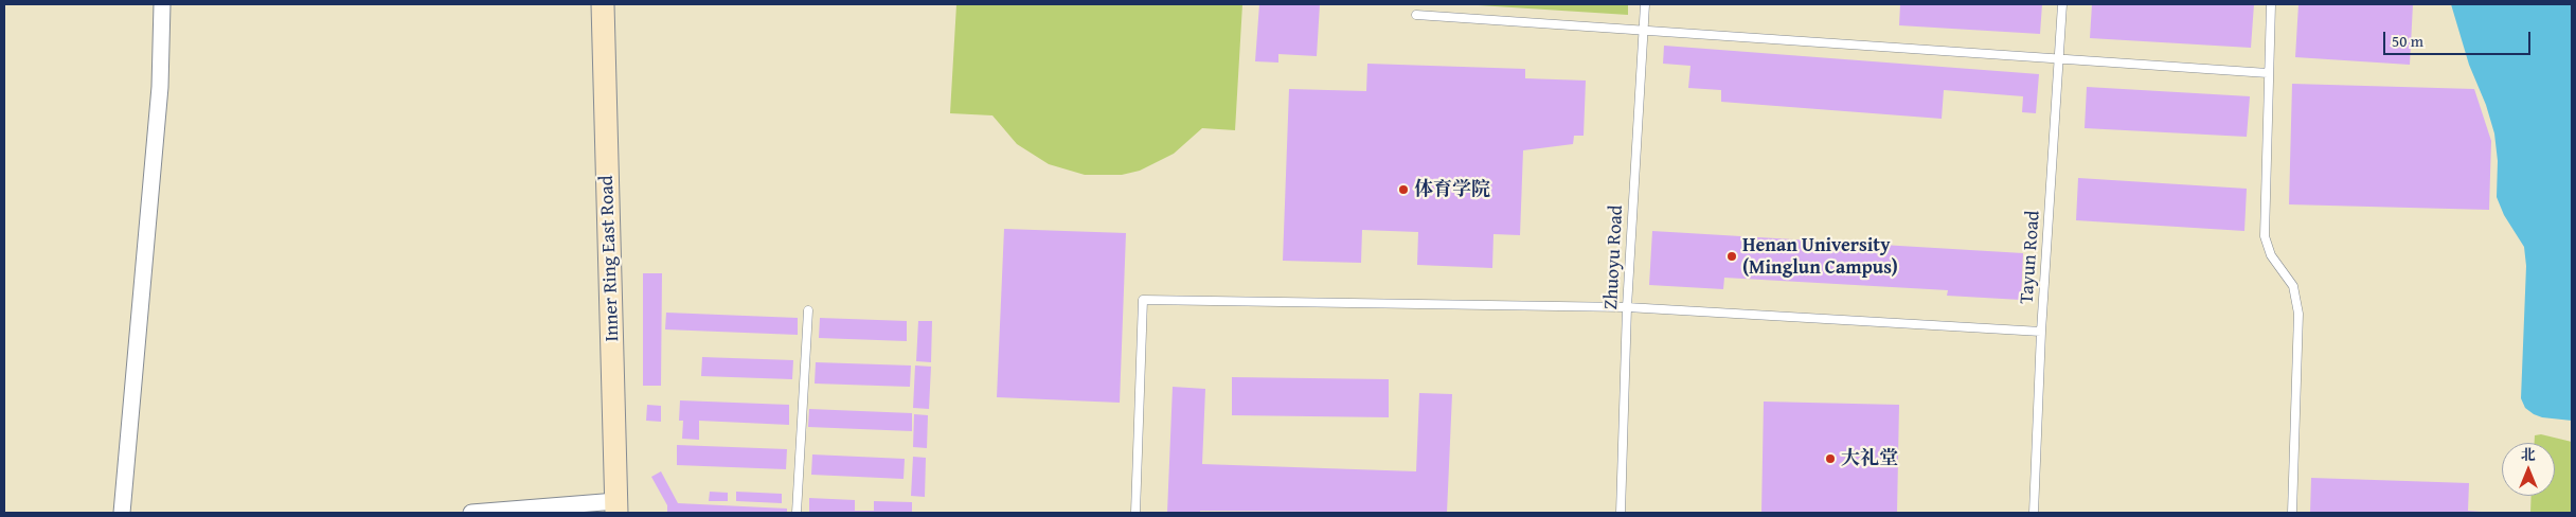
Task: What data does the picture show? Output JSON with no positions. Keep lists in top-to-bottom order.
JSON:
{
  "streets": {
    "street": ["Inner Ring East Road"],
    "lane": ["Zhuoyu Road", "Tayun Road"]
  },
  "places": ["体育学院", "Henan University (Minglun Campus)", "大礼堂"],
  "scale_bar": "50 m",
  "north": "top"
}
